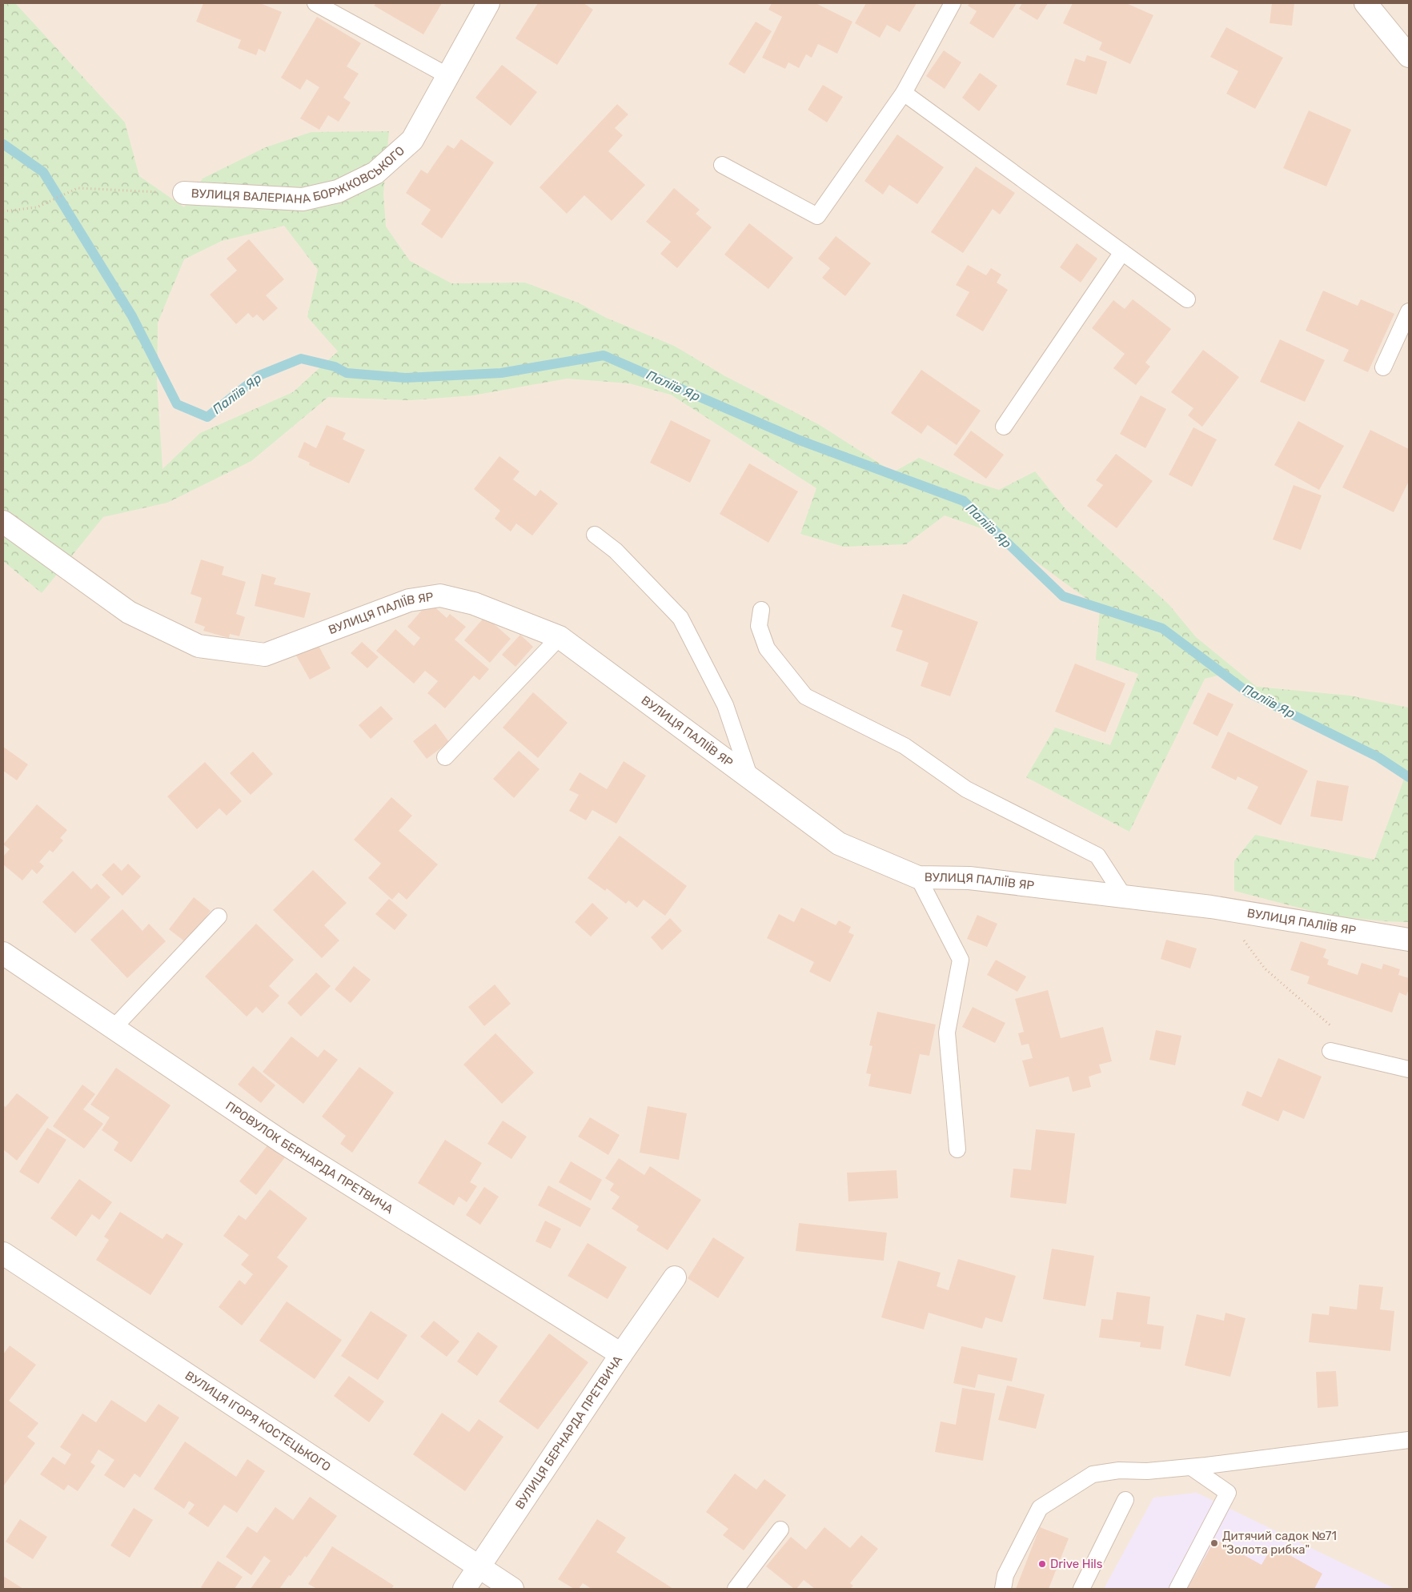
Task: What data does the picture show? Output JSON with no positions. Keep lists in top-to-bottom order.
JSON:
{
  "streets": {
    "street": [
      "ВУЛИЦЯ ВАЛЕРІАНА БОРЖКОВСЬКОГО",
      "ВУЛИЦЯ ПАЛІЇВ ЯР",
      "ПРОВУЛОК БЕРНАРДА ПРЕТВИЧА",
      "ВУЛИЦЯ ІГОРЯ КОСТЕЦЬКОГО",
      "ВУЛИЦЯ БЕРНАРДА ПРЕТВИЧА"
    ]
  },
  "crossings": [
    ["ПРОВУЛОК БЕРНАРДА ПРЕТВИЧА", "ВУЛИЦЯ БЕРНАРДА ПРЕТВИЧА"],
    ["ВУЛИЦЯ ІГОРЯ КОСТЕЦЬКОГО", "ВУЛИЦЯ БЕРНАРДА ПРЕТВИЧА"]
  ],
  "water": ["Паліїв Яр"],
  "places": ["Дитячий садок №71 \"Золота рибка\"", "Drive Hils"]
}
